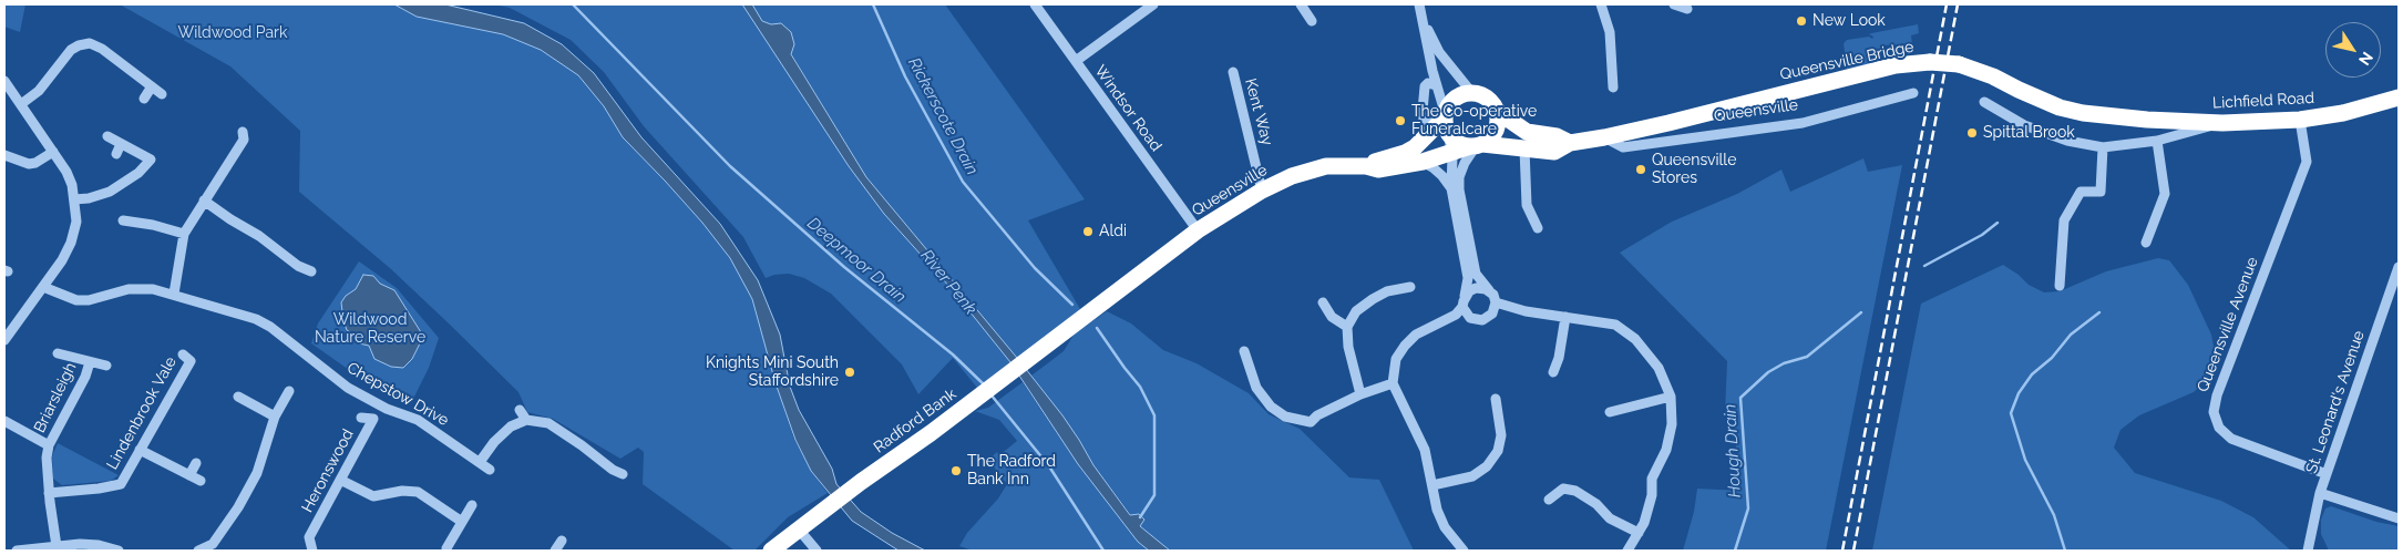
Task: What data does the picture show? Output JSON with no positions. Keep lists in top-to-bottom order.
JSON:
{
  "streets": {
    "highway": [
      "Queensville Bridge",
      "Lichfield Road",
      "Queensville",
      "Radford Bank"
    ],
    "street": [
      "Windsor Road",
      "Kent Way",
      "Queensville Avenue",
      "Chepstow Drive",
      "Briarsleigh",
      "St. Leonard's Avenue",
      "Lindenbrook Vale",
      "Heronswood"
    ]
  },
  "crossings": [
    ["Queensville Bridge", "Lichfield Road"],
    ["Queensville Bridge", "Queensville"],
    ["Lichfield Road", "Queensville Avenue"],
    ["Windsor Road", "Queensville"],
    ["Queensville", "Kent Way"],
    ["Queensville", "Radford Bank"],
    ["Queensville Avenue", "St. Leonard's Avenue"],
    ["Briarsleigh", "Lindenbrook Vale"]
  ],
  "water": [
    "Rickerscote Drain",
    "Deepmoor Drain",
    "River Penk",
    "Hough Drain"
  ],
  "parks": ["Wildwood Park", "Wildwood Nature Reserve"],
  "places": [
    "New Look",
    "The Co-operative Funeralcare",
    "Spittal Brook",
    "Queensville Stores",
    "Aldi",
    "Knights Mini South Staffordshire",
    "The Radford Bank Inn"
  ],
  "north": "bottom right"
}
